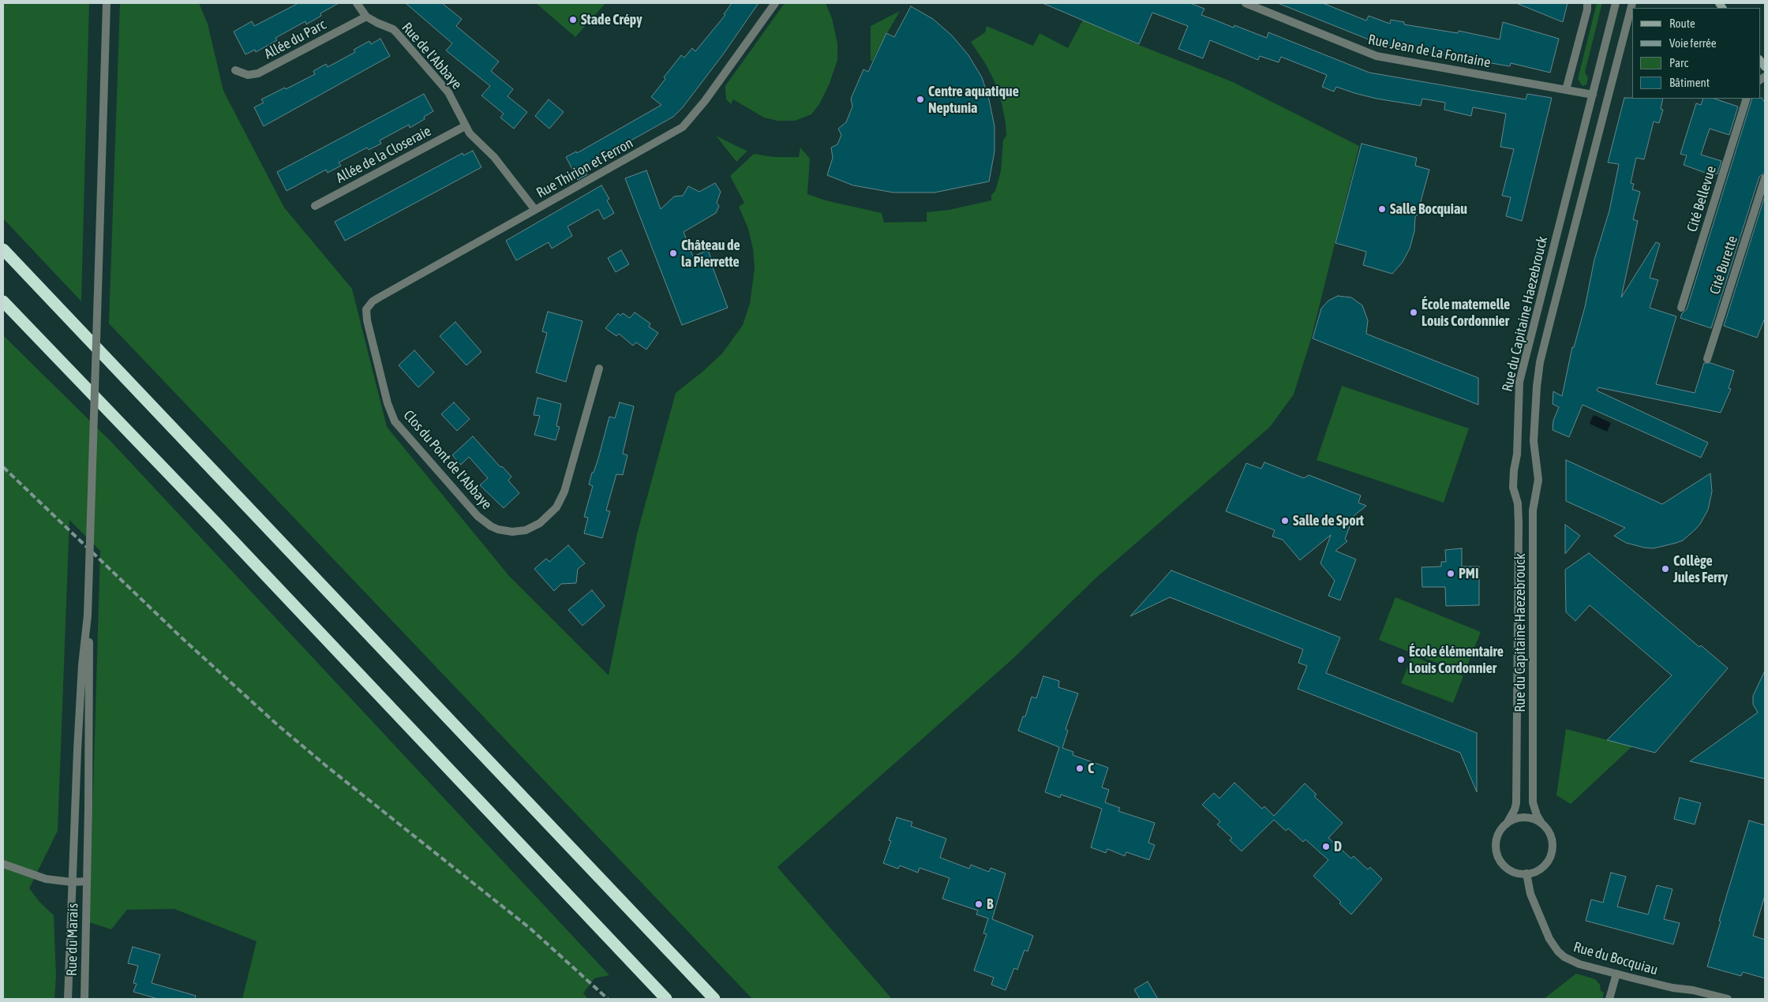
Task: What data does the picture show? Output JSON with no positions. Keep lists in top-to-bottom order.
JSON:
{
  "streets": {
    "street": [
      "Allée du Parc",
      "Rue Jean de La Fontaine",
      "Rue de l'Abbaye",
      "Allée de la Closeraie",
      "Rue Thirion et Ferron",
      "Cité Bellevue",
      "Cité Burette",
      "Rue du Capitaine Haezebrouck",
      "Clos du Pont de l'Abbaye",
      "Rue du Marais",
      "Rue du Bocquiau"
    ]
  },
  "crossings": [
    ["Allée du Parc", "Rue de l'Abbaye"],
    ["Rue Jean de La Fontaine", "Rue du Capitaine Haezebrouck"],
    ["Rue de l'Abbaye", "Allée de la Closeraie"],
    ["Rue de l'Abbaye", "Rue Thirion et Ferron"],
    ["Rue Thirion et Ferron", "Clos du Pont de l'Abbaye"],
    ["Rue du Capitaine Haezebrouck", "Rue du Bocquiau"]
  ],
  "places": [
    "Stade Crépy",
    "Centre aquatique Neptunia",
    "Salle Bocquiau",
    "Château de la Pierrette",
    "École maternelle Louis Cordonnier",
    "Salle de Sport",
    "Collège Jules Ferry",
    "PMI",
    "École élémentaire Louis Cordonnier",
    "C",
    "D",
    "B"
  ],
  "legend": [
    "Route",
    "Voie ferrée",
    "Parc",
    "Bâtiment"
  ]
}
